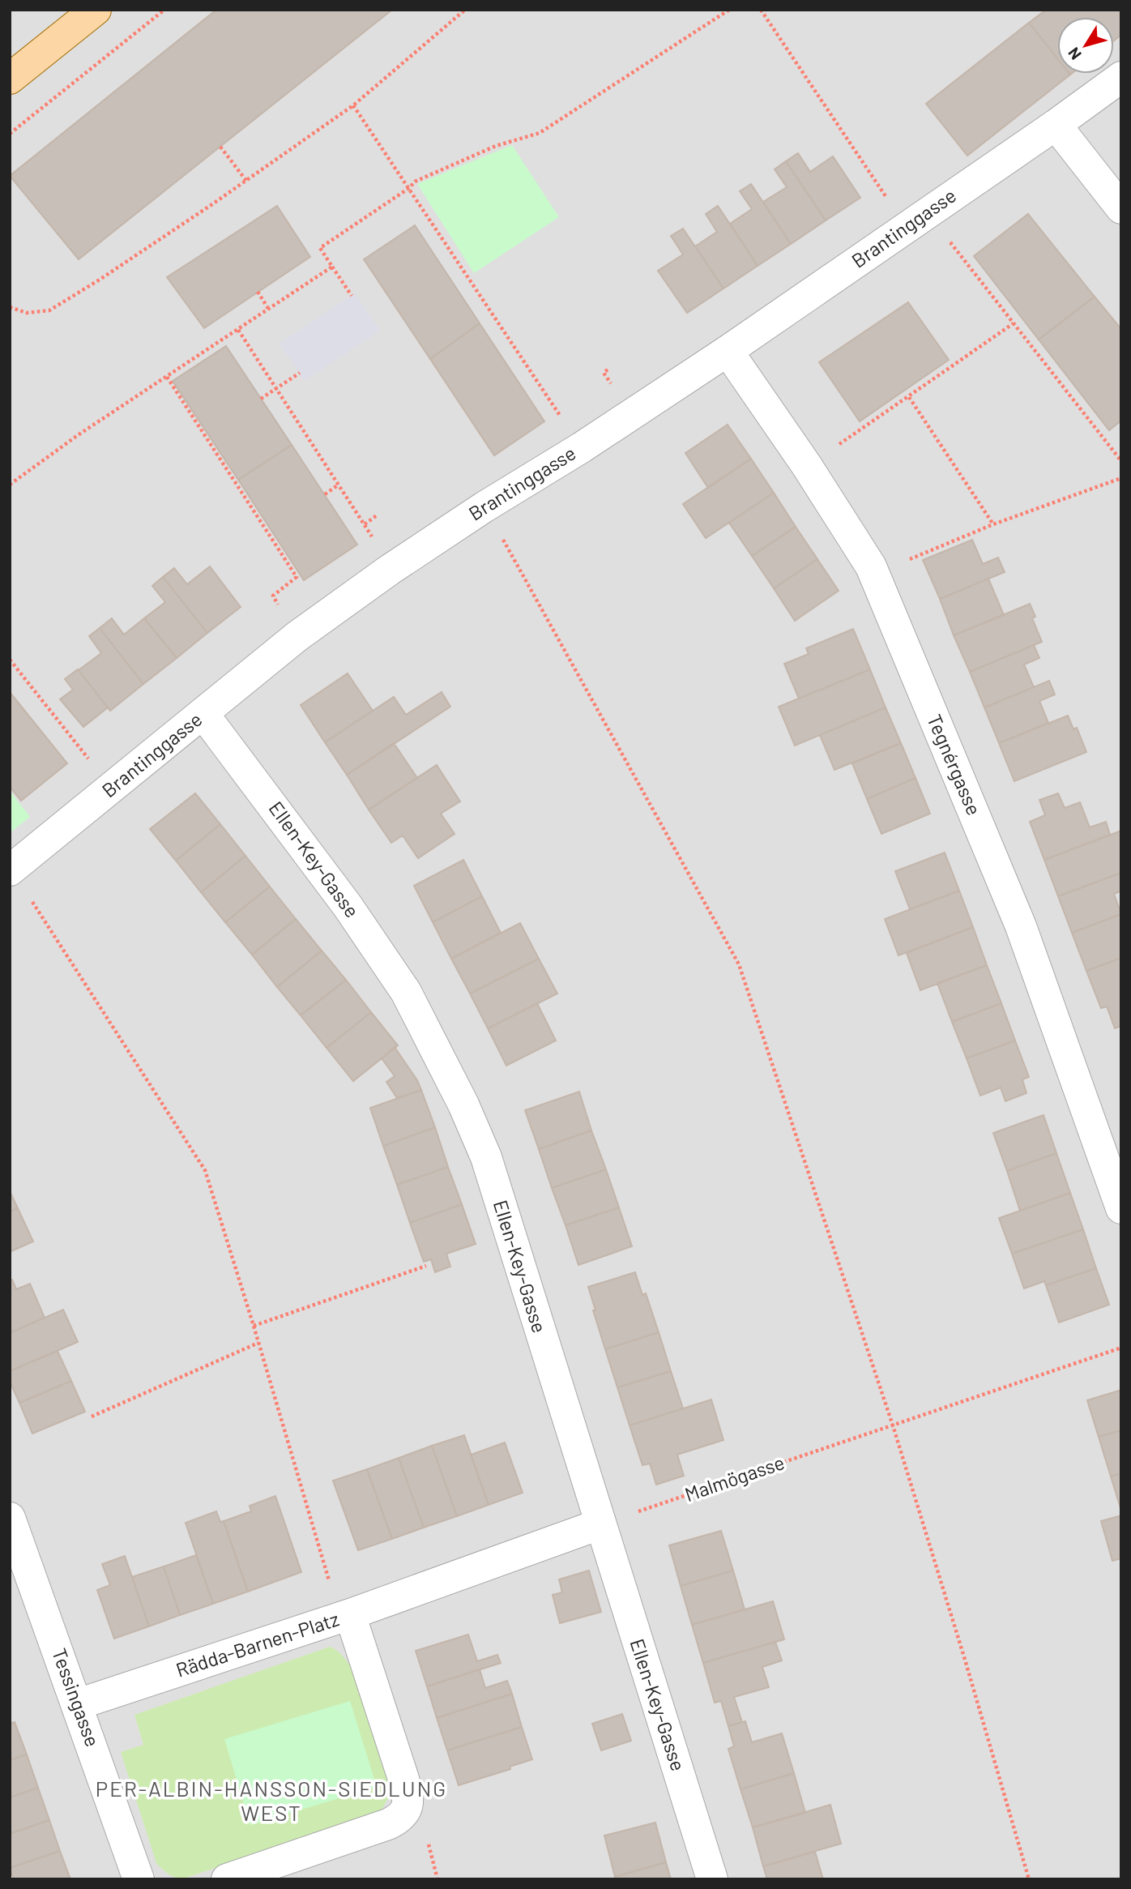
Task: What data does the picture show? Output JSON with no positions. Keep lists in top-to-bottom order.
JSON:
{
  "streets": {
    "street": [
      "Brantinggasse",
      "Tegnérgasse",
      "Ellen-Key-Gasse",
      "Rädda-Barnen-Platz",
      "Tessingasse"
    ],
    "path": ["Malmögasse"]
  },
  "crossings": [
    ["Brantinggasse", "Tegnérgasse"],
    ["Brantinggasse", "Ellen-Key-Gasse"],
    ["Ellen-Key-Gasse", "Malmögasse"],
    ["Rädda-Barnen-Platz", "Tessingasse"]
  ],
  "districts": ["PER-ALBIN-HANSSON-SIEDLUNG WEST"],
  "north": "bottom left"
}
